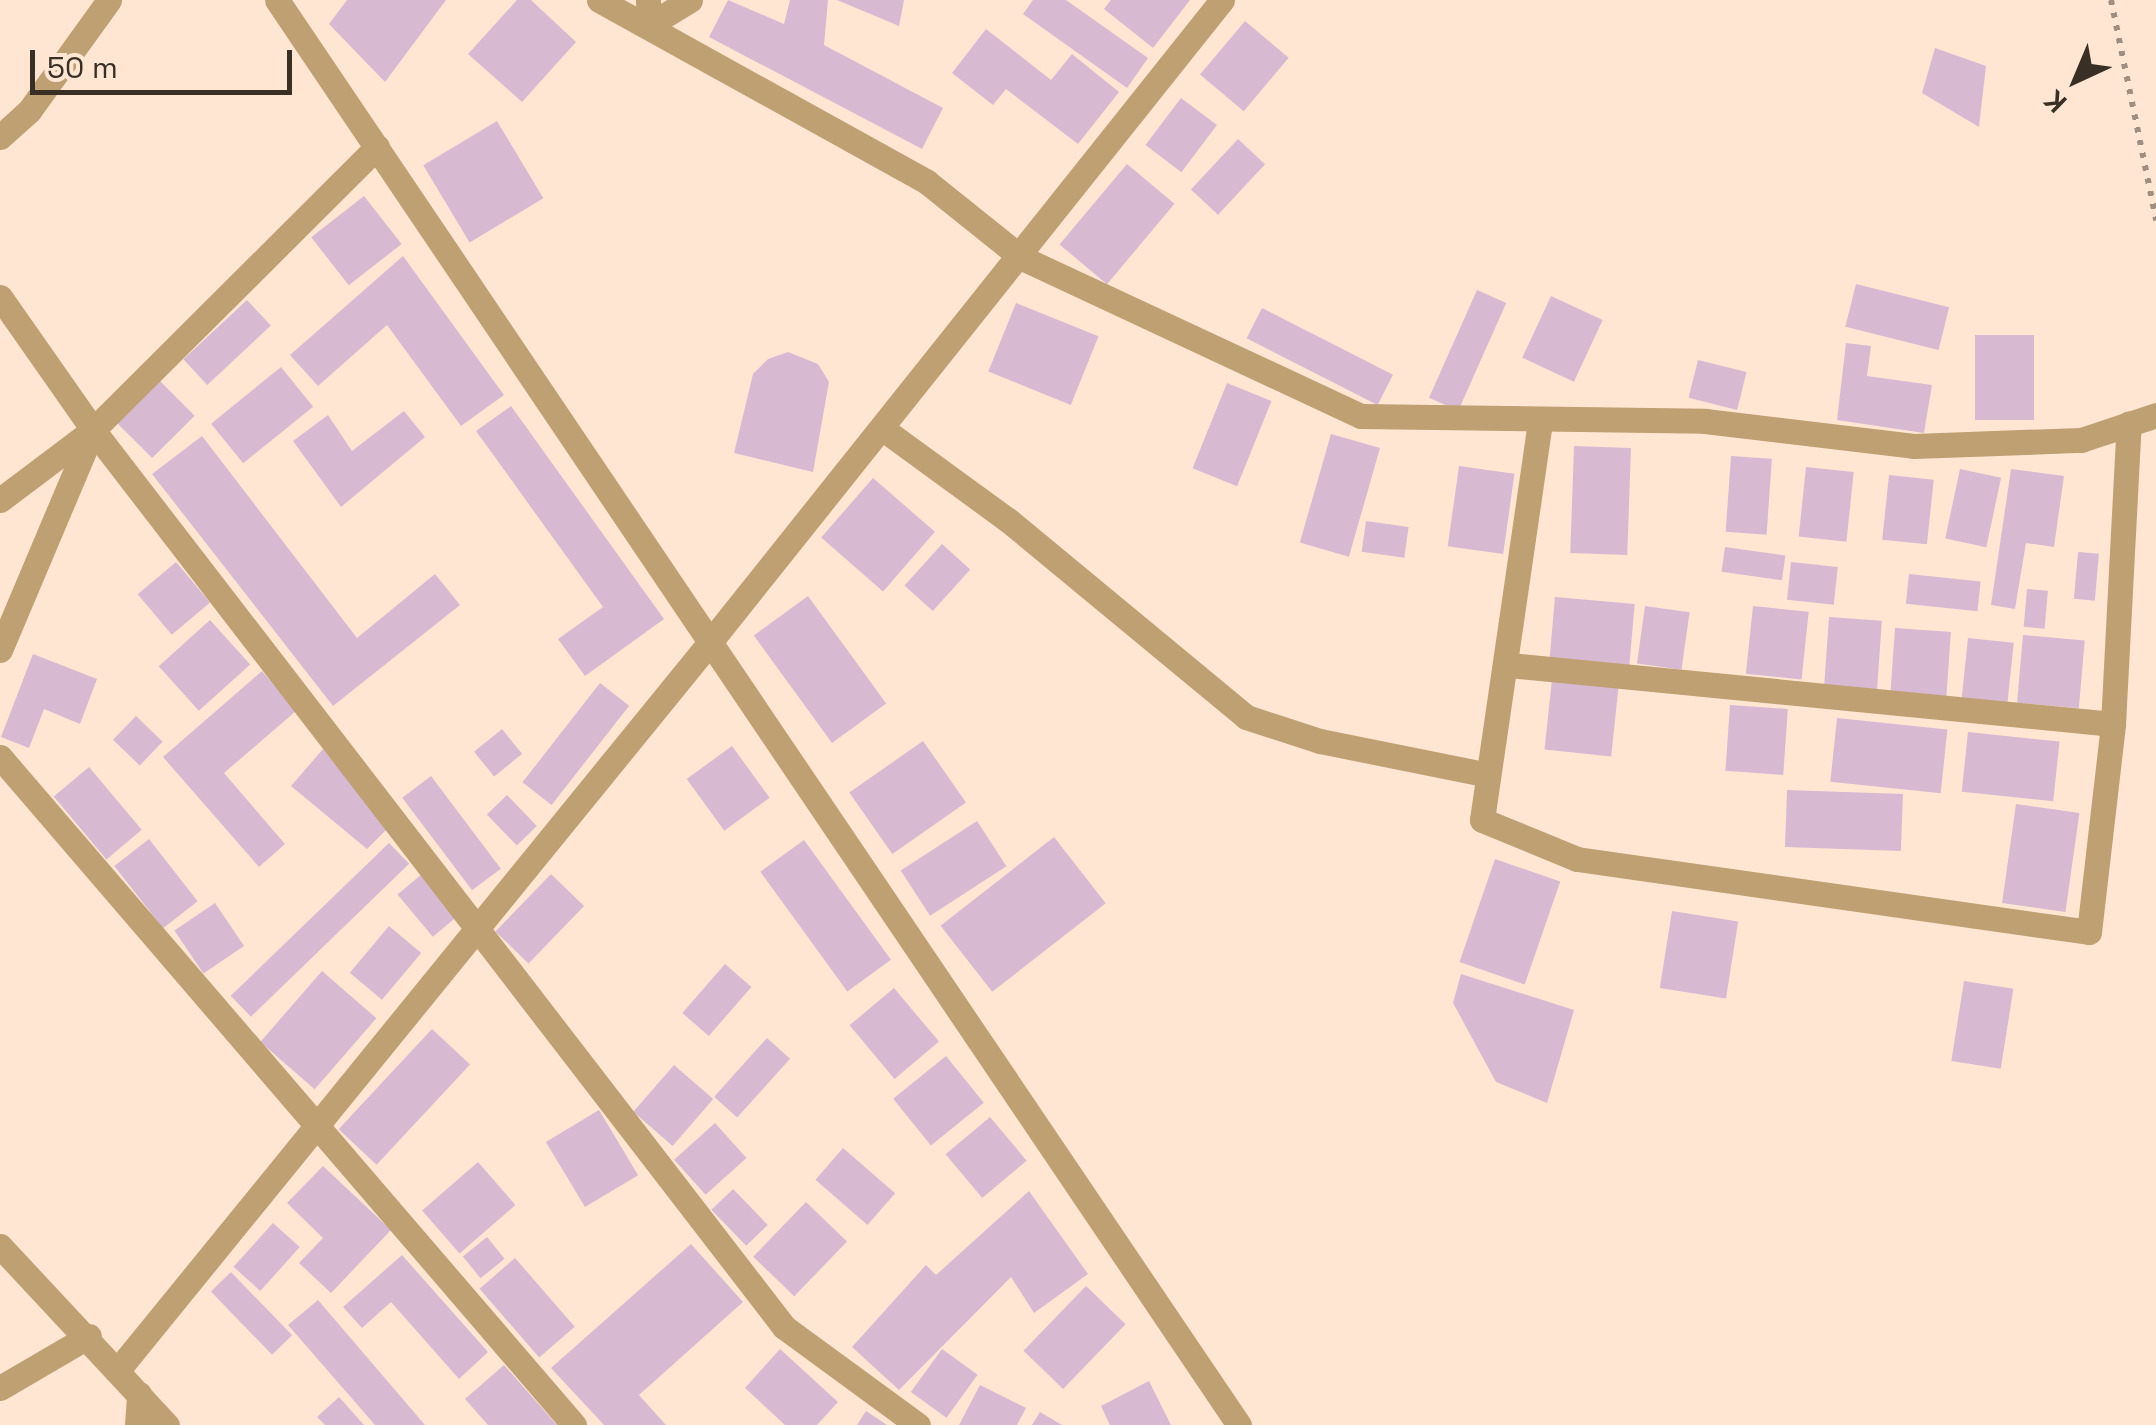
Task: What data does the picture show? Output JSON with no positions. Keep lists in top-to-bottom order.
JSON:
{
  "scale_bar": "50 m",
  "north": "bottom left"
}
